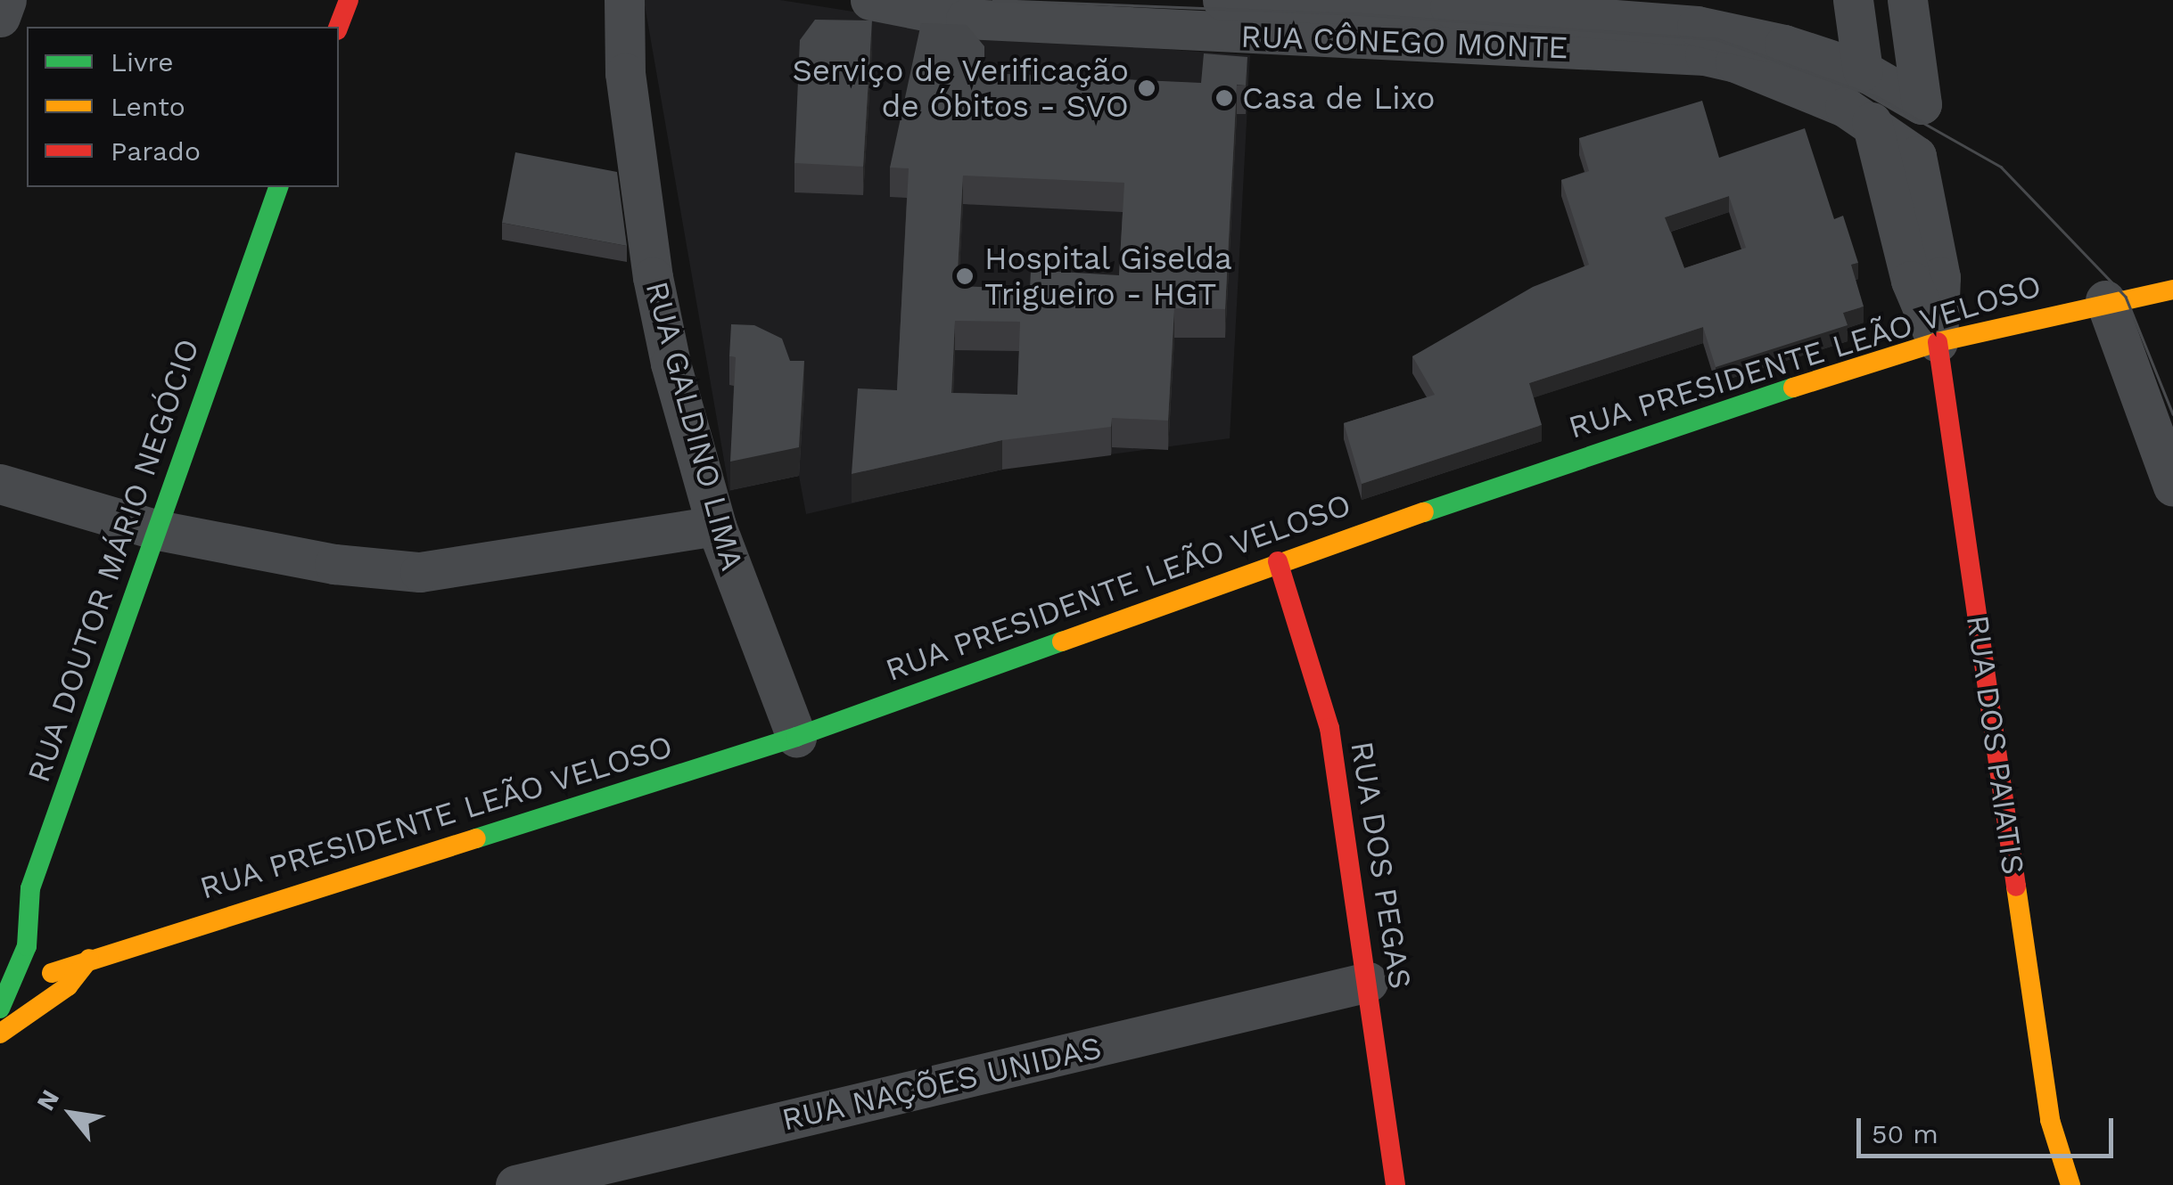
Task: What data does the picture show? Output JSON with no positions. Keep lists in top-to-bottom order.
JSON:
{
  "streets": {
    "main road": [
      "RUA PRESIDENTE LEÃO VELOSO",
      "RUA DOUTOR MÁRIO NEGÓCIO",
      "RUA DOS PAIATIS",
      "RUA DOS PEGAS"
    ],
    "street": ["RUA CÔNEGO MONTE", "RUA GALDINO LIMA", "RUA NAÇÕES UNIDAS"]
  },
  "crossings": [
    ["RUA CÔNEGO MONTE", "RUA DOS PAIATIS"],
    ["RUA PRESIDENTE LEÃO VELOSO", "RUA GALDINO LIMA"],
    ["RUA PRESIDENTE LEÃO VELOSO", "RUA DOUTOR MÁRIO NEGÓCIO"],
    ["RUA PRESIDENTE LEÃO VELOSO", "RUA DOS PAIATIS"],
    ["RUA PRESIDENTE LEÃO VELOSO", "RUA DOS PEGAS"],
    ["RUA DOS PEGAS", "RUA NAÇÕES UNIDAS"]
  ],
  "places": ["Serviço de Verificação de Óbitos - SVO", "Casa de Lixo", "Hospital Giselda Trigueiro - HGT"],
  "legend": ["Livre", "Lento", "Parado"],
  "scale_bar": "50 m",
  "north": "top left"
}
